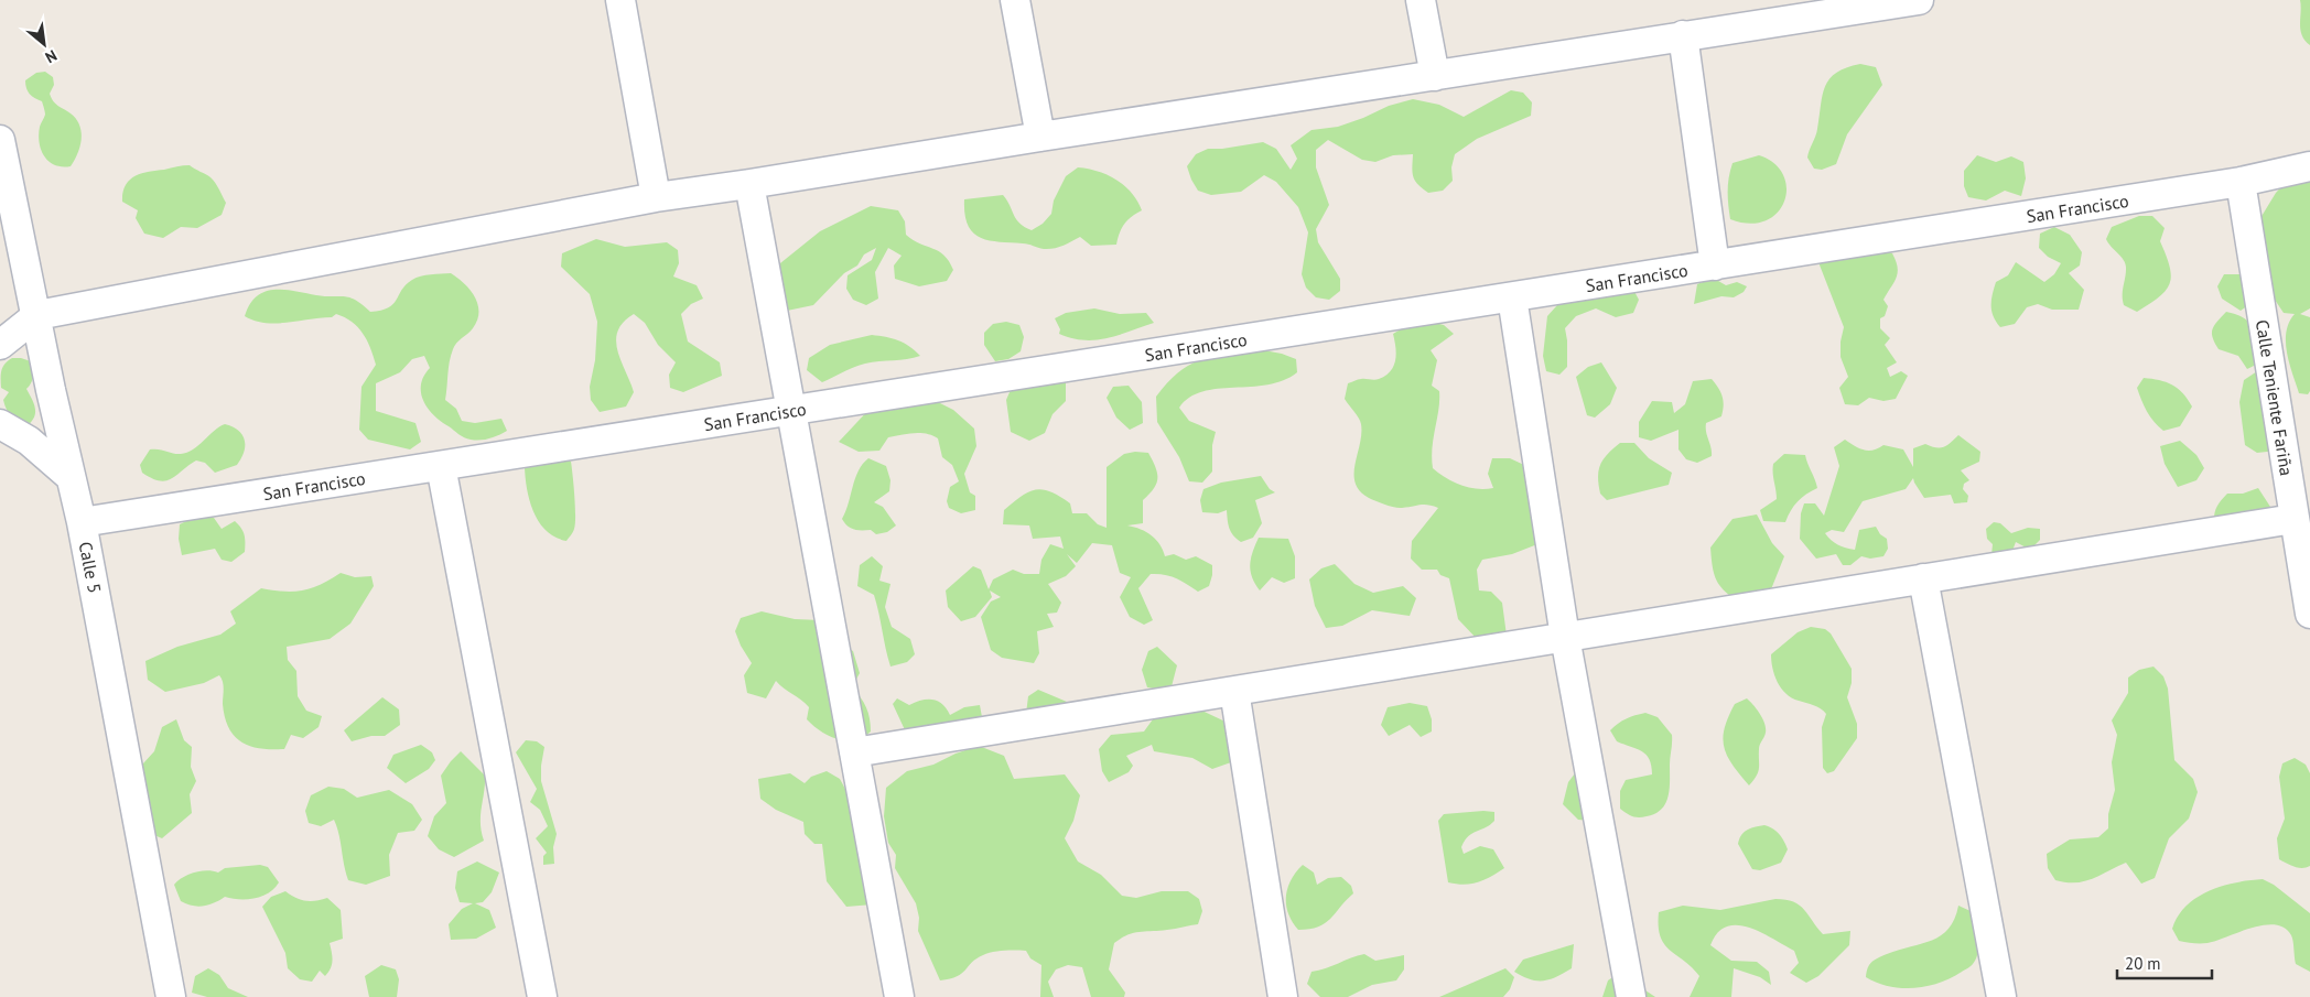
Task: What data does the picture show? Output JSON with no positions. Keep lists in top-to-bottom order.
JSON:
{
  "streets": {
    "street": ["San Francisco", "Calle Teniente Fariña", "Calle 5"]
  },
  "crossings": [
    ["San Francisco", "Calle Teniente Fariña"],
    ["San Francisco", "Calle 5"]
  ],
  "scale_bar": "20 m",
  "north": "bottom right"
}
